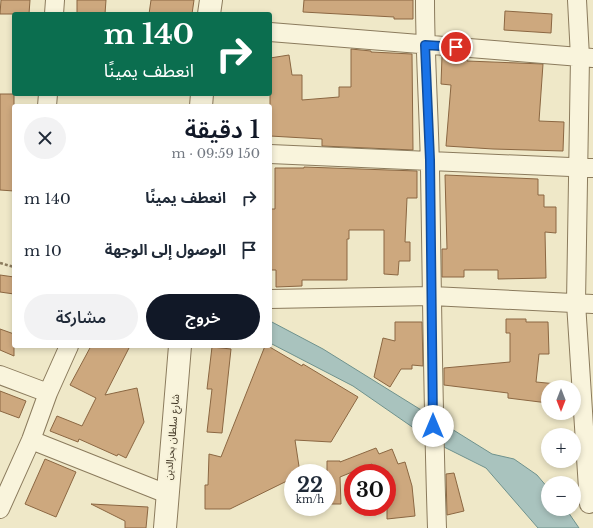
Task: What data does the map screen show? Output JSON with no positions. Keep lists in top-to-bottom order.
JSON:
{
  "streets": {
    "street": ["شارع سلطان بحرالدين"]
  },
  "north": "bottom",
  "page": {
    "turn": ["140 m", "انعطف يمينًا"],
    "heading": ["1 دقيقة", "150 m · 09:59"],
    "list": [
      {
        "name": "انعطف يمينًا",
        "value": "140 m"
      },
      {
        "name": "الوصول إلى الوجهة",
        "value": "10 m"
      }
    ],
    "buttons": ["خروج", "مشاركة"],
    "map_buttons": ["+", "−"],
    "speed": "22 km/h",
    "limit": "30"
  }
}
